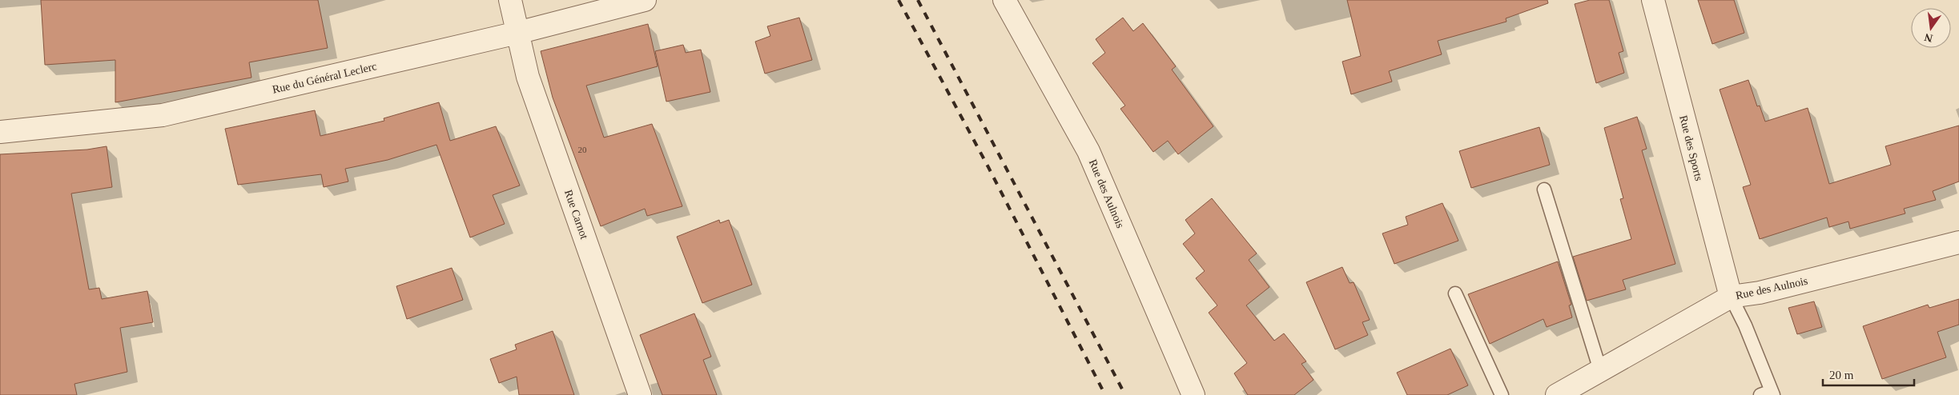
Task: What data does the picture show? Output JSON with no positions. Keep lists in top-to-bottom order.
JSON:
{
  "streets": {
    "street": [
      "Rue du Général Leclerc",
      "Rue des Sports",
      "Rue des Aulnois",
      "Rue Carnot"
    ]
  },
  "crossings": [
    ["Rue du Général Leclerc", "Rue Carnot"],
    ["Rue des Sports", "Rue des Aulnois"]
  ],
  "house_numbers": ["20"],
  "scale_bar": "20 m",
  "north": "bottom"
}
